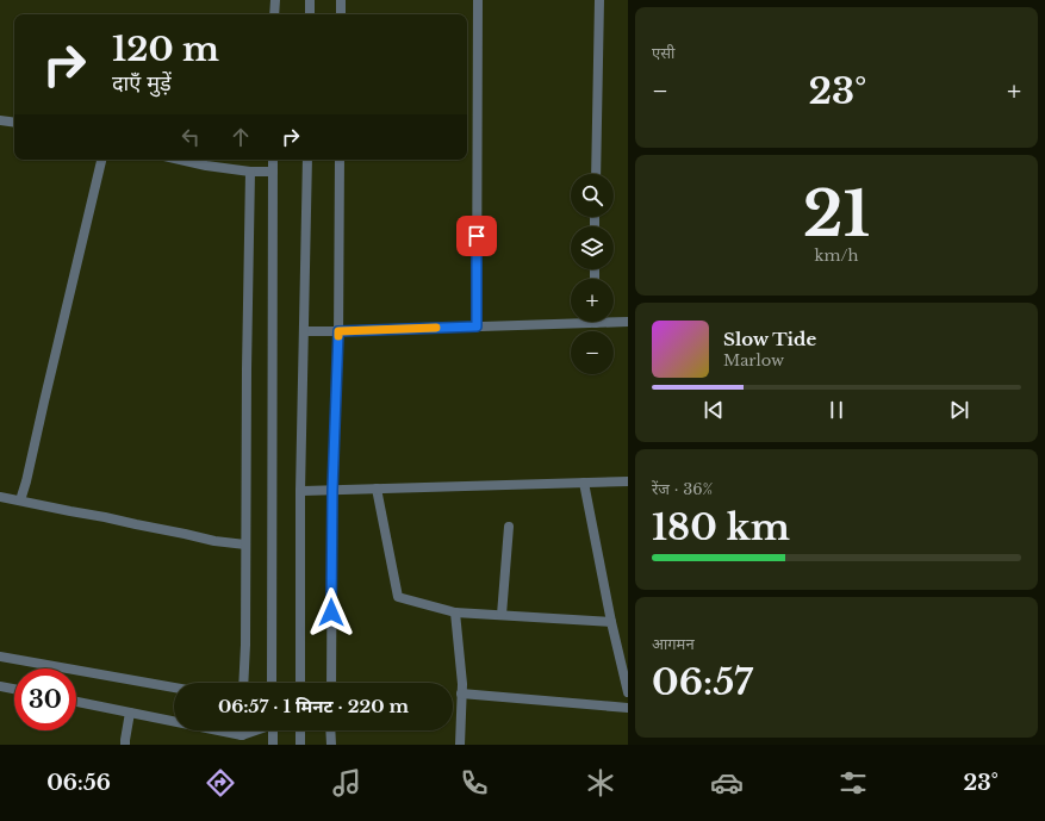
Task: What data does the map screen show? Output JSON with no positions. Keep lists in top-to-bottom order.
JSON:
{
  "page": {
    "tile": [
      "एसी",
      ["21", "km/h"],
      ["रेंज · 36%", "180 km"],
      ["आगमन", "06:57"]
    ],
    "turn": ["120 m", "दाएँ मुड़ें"],
    "heat": ["−", "23°", "+"],
    "map_buttons": ["+", "−"],
    "song": ["Slow Tide", "Marlow"],
    "limit": "30",
    "trip": "06:57 · 1 मिनट · 220 m",
    "tabs": ["06:56", "23°"]
  }
}
